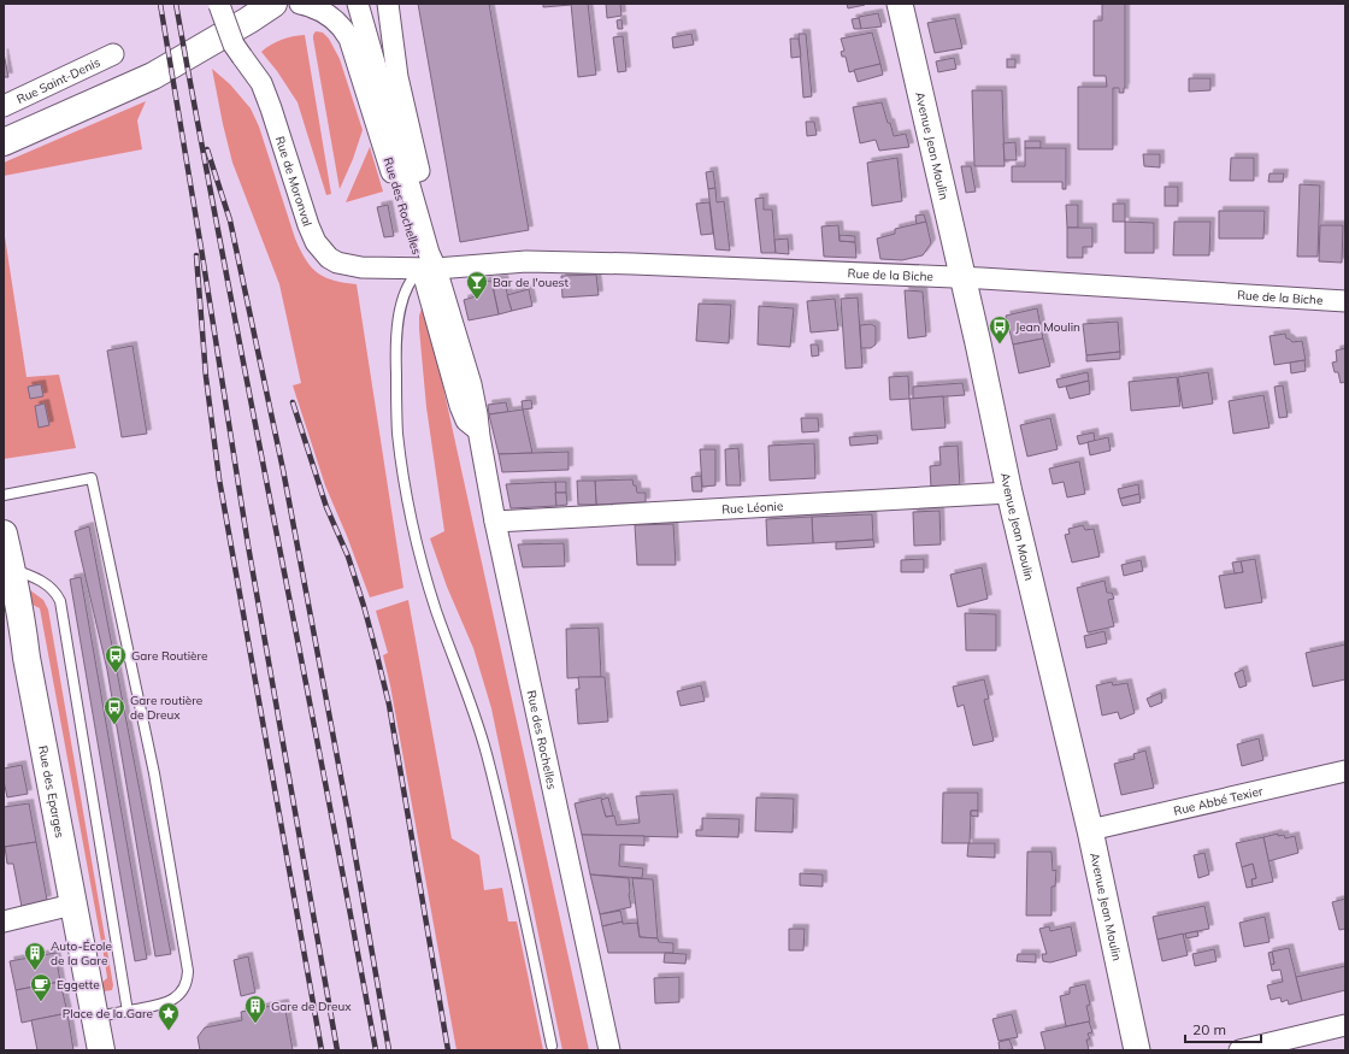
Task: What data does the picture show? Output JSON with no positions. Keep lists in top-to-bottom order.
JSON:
{
  "streets": {
    "main road": ["Rue des Eparges"],
    "street": [
      "Rue Saint-Denis",
      "Avenue Jean Moulin",
      "Rue de Moronval",
      "Rue des Rochelles",
      "Rue de la Biche",
      "Rue Léonie",
      "Rue Abbé Texier"
    ]
  },
  "crossings": [
    ["Avenue Jean Moulin", "Rue de la Biche"],
    ["Avenue Jean Moulin", "Rue Léonie"],
    ["Avenue Jean Moulin", "Rue Abbé Texier"],
    ["Rue de Moronval", "Rue des Rochelles"],
    ["Rue de Moronval", "Rue de la Biche"],
    ["Rue des Rochelles", "Rue de la Biche"],
    ["Rue des Rochelles", "Rue Léonie"]
  ],
  "places": {
    "bar": ["Bar de l'ouest"],
    "bus stop": ["Jean Moulin", "Gare Routière", "Gare routière de Dreux"],
    "building": ["Auto-École de la Gare", "Gare de Dreux"],
    "cafe": ["Eggette"],
    "place": ["Place de la Gare"]
  },
  "scale_bar": "20 m"
}
